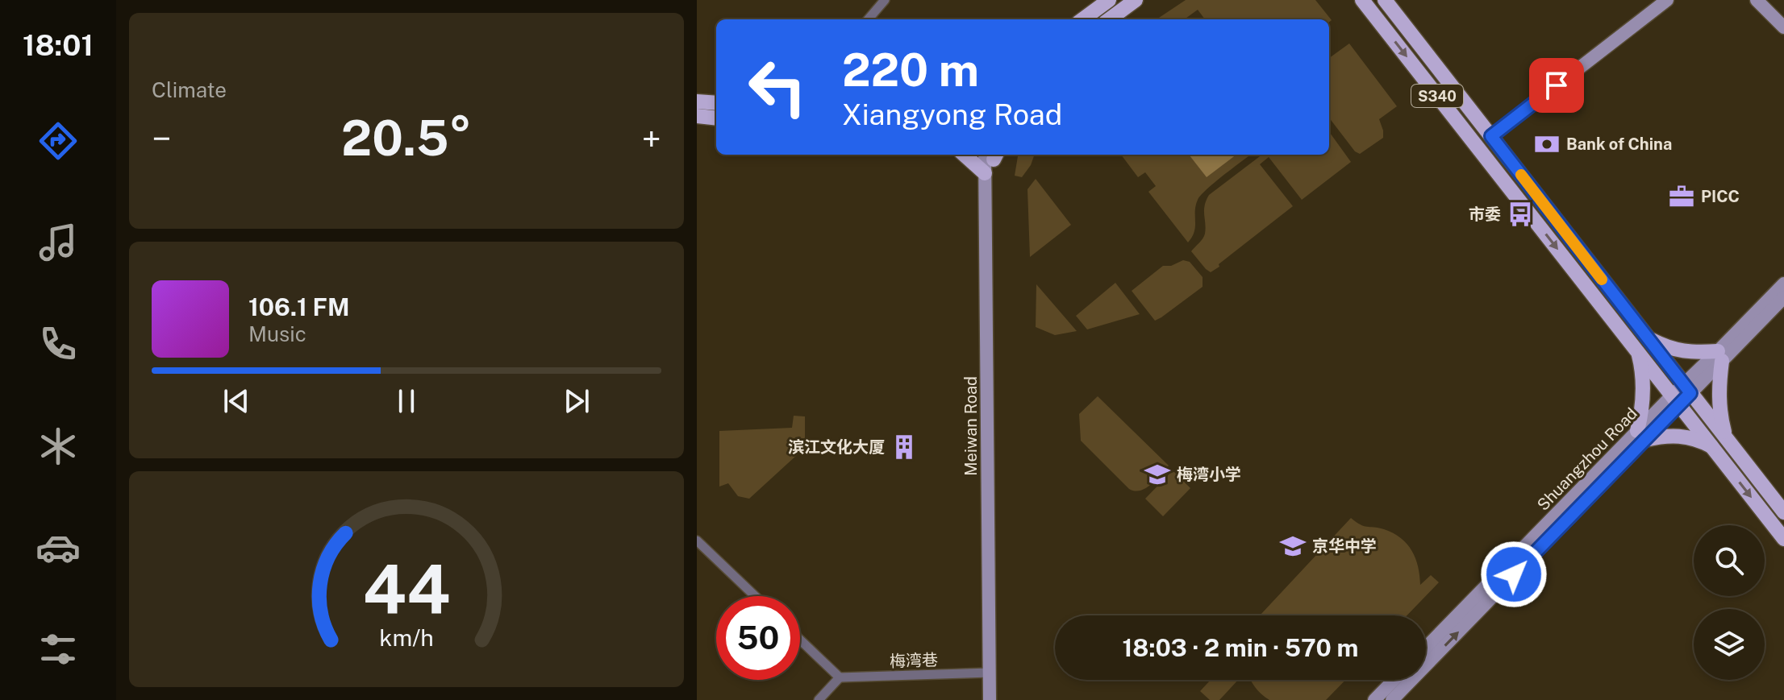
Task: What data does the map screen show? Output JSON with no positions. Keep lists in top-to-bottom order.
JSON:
{
  "streets": {
    "main road": ["S340"],
    "street": ["Meiwan Road", "Shuangzhou Road", "梅湾巷"]
  },
  "crossings": [
    ["S340", "Shuangzhou Road"],
    ["Meiwan Road", "梅湾巷"]
  ],
  "places": {
    "bank": ["Bank of China"],
    "office": ["PICC"],
    "bus stop": ["市委"],
    "building": ["滨江文化大厦"],
    "school or university": ["梅湾小学", "京华中学"]
  },
  "page": {
    "tabs": "18:01",
    "tile": "Climate",
    "turn": ["220 m", "Xiangyong Road"],
    "heat": ["−", "20.5°", "+"],
    "song": ["106.1 FM", "Music"],
    "limit": "50",
    "trip": "18:03 · 2 min · 570 m",
    "gauge": ["44", "km/h"]
  }
}
